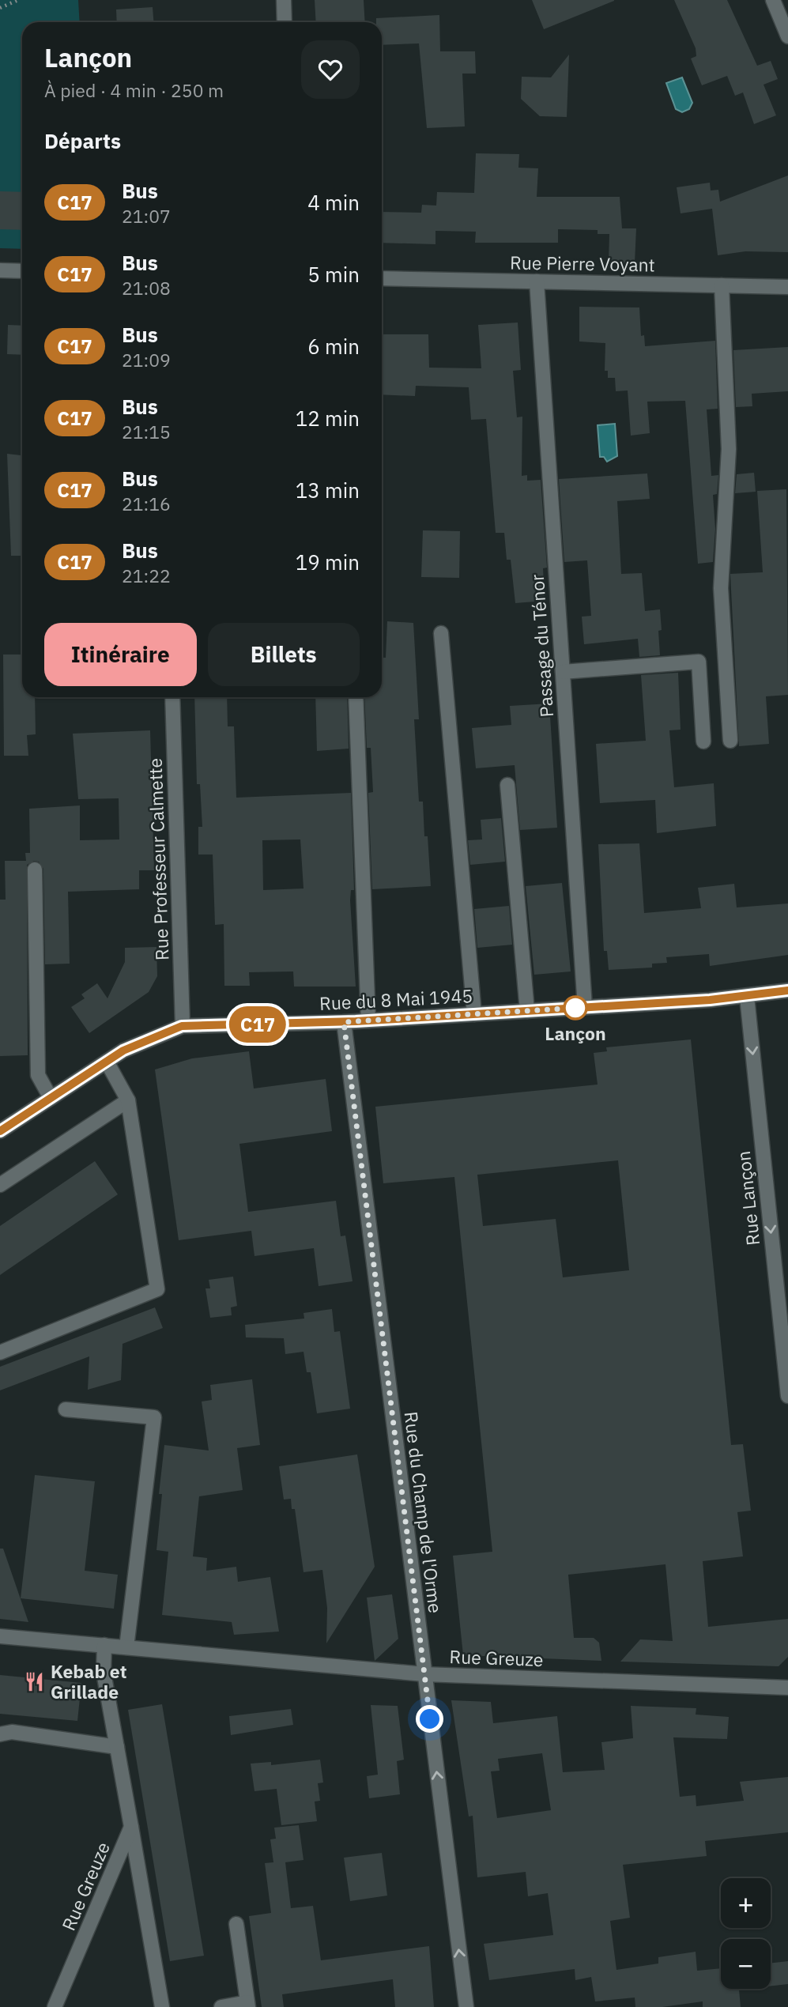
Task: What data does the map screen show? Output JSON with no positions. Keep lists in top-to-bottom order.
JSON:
{
  "streets": {
    "street": [
      "Rue Pierre Voyant",
      "Passage du Ténor",
      "Rue Professeur Calmette",
      "Rue du 8 Mai 1945",
      "Rue Lançon",
      "Rue du Champ de l'Orme",
      "Rue Greuze"
    ]
  },
  "crossings": [
    ["Rue Pierre Voyant", "Passage du Ténor"],
    ["Passage du Ténor", "Rue du 8 Mai 1945"],
    ["Rue Professeur Calmette", "Rue du 8 Mai 1945"],
    ["Rue du 8 Mai 1945", "Rue Lançon"],
    ["Rue du 8 Mai 1945", "Rue du Champ de l'Orme"],
    ["Rue du Champ de l'Orme", "Rue Greuze"]
  ],
  "one_way": ["Rue Lançon"],
  "places": {
    "other": ["Lançon"],
    "restaurant": ["Kebab et Grillade"]
  },
  "lines": ["bus line C17"],
  "page": {
    "on_map": "C17",
    "heading": [
      ["Lançon", "À pied · 4 min · 250 m"],
      "Départs"
    ],
    "list": [
      {
        "mark": "C17",
        "name": "Bus",
        "note": "21:07",
        "value": "4 min"
      },
      {
        "mark": "C17",
        "name": "Bus",
        "note": "21:08",
        "value": "5 min"
      },
      {
        "mark": "C17",
        "name": "Bus",
        "note": "21:09",
        "value": "6 min"
      },
      {
        "mark": "C17",
        "name": "Bus",
        "note": "21:15",
        "value": "12 min"
      },
      {
        "mark": "C17",
        "name": "Bus",
        "note": "21:16",
        "value": "13 min"
      },
      {
        "mark": "C17",
        "name": "Bus",
        "note": "21:22",
        "value": "19 min"
      }
    ],
    "buttons": ["Itinéraire", "Billets"],
    "map_buttons": ["+", "−"]
  }
}
